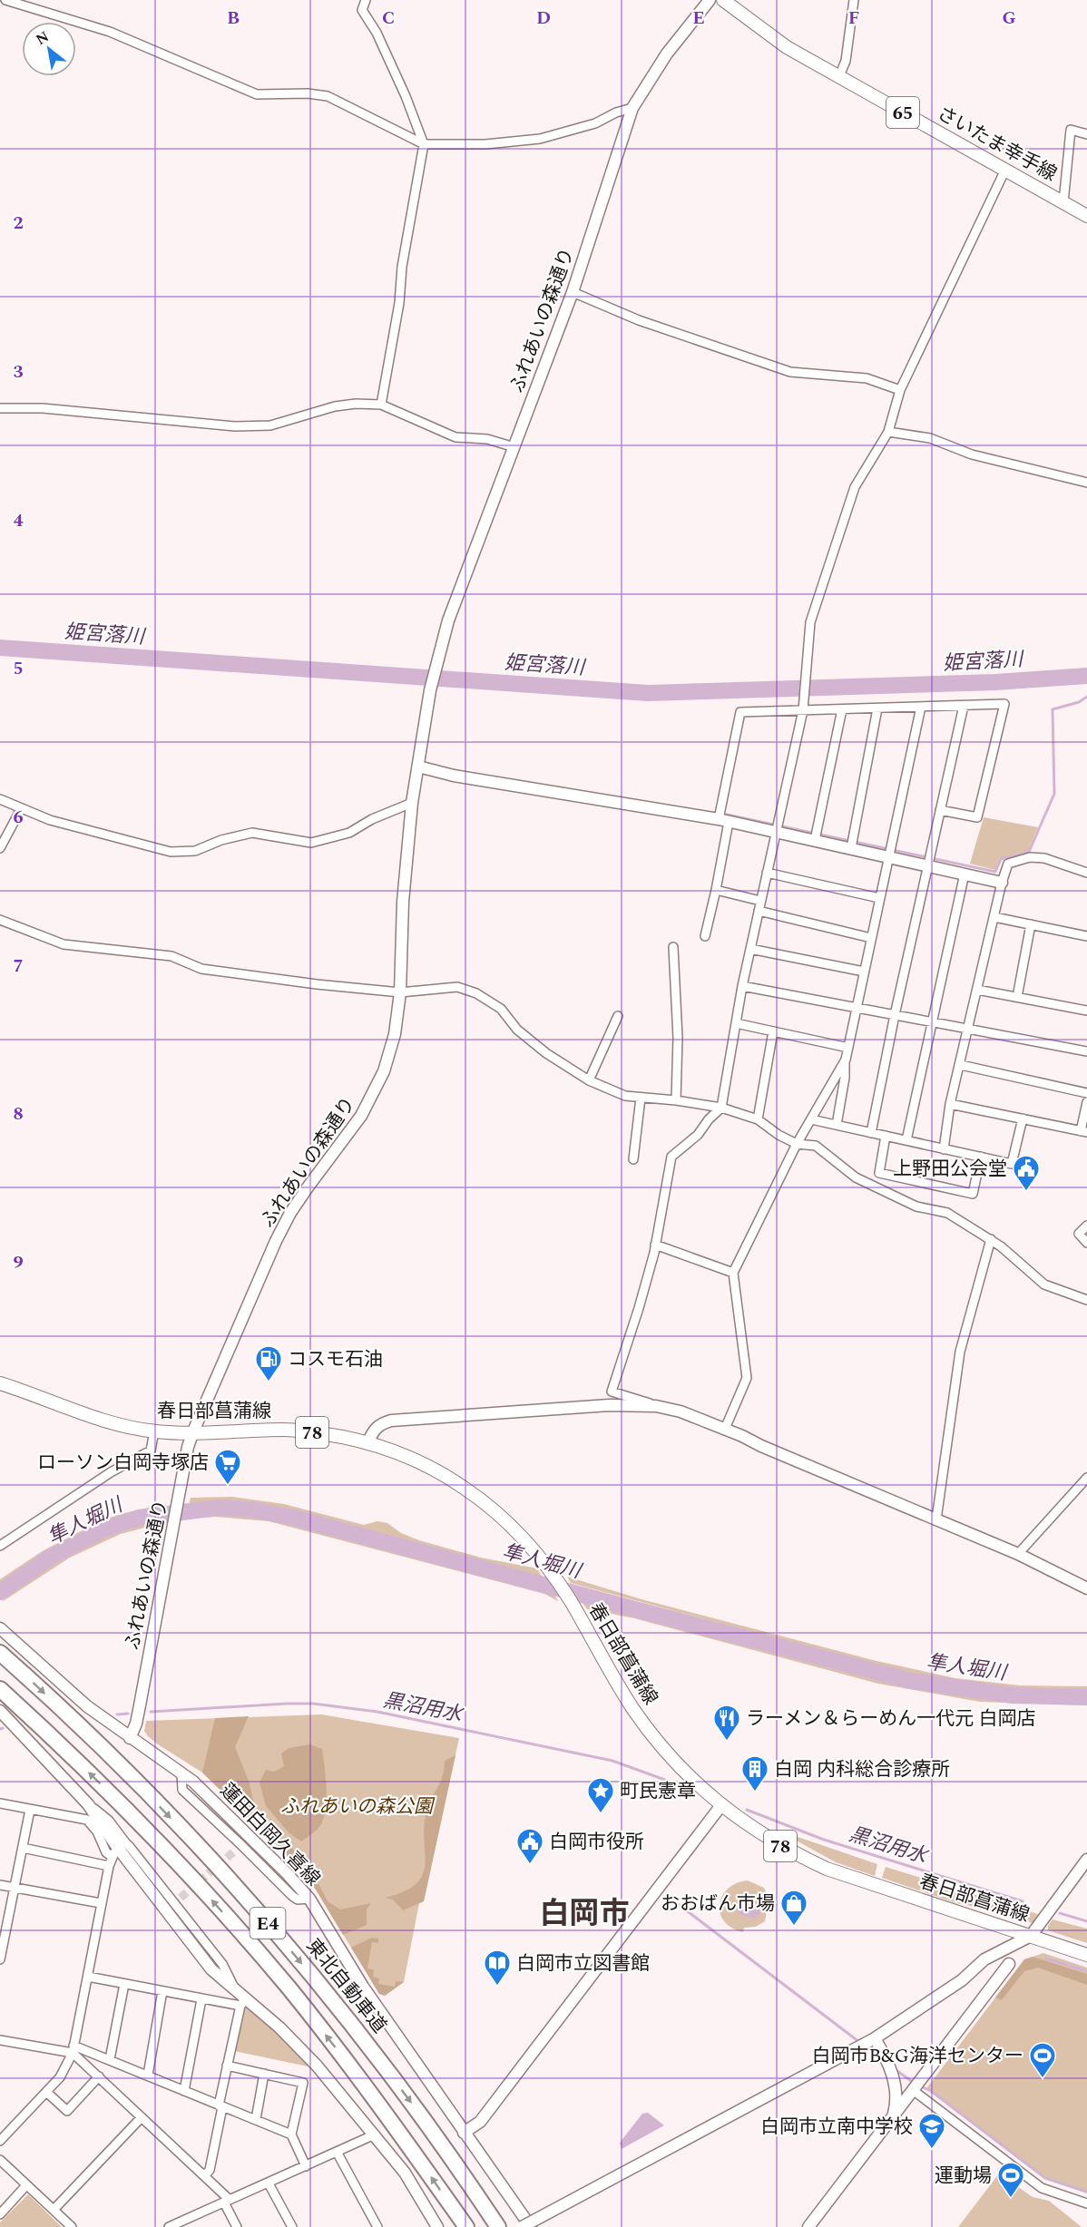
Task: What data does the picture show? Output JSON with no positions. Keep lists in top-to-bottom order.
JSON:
{
  "streets": {
    "highway": ["E4", "東北自動車道"],
    "main road": [
      "65",
      "さいたま幸手線",
      "春日部菖蒲線",
      "78"
    ],
    "street": ["ふれあいの森通り", "蓮田白岡久喜線"]
  },
  "crossings": [
    ["ふれあいの森通り", "春日部菖蒲線"],
    ["ふれあいの森通り", "蓮田白岡久喜線"]
  ],
  "districts": ["白岡市"],
  "water": ["姫宮落川", "隼人堀川", "黒沼用水"],
  "parks": ["ふれあいの森公園"],
  "places": {
    "public building": ["上野田公会堂", "白岡市役所"],
    "fuel station": ["コスモ石油"],
    "supermarket": ["ローソン白岡寺塚店"],
    "restaurant": ["ラーメン＆らーめん一代元 白岡店"],
    "building": ["白岡 内科総合診療所"],
    "place": ["町民憲章"],
    "shop": ["おおばん市場"],
    "library": ["白岡市立図書館"],
    "sports": ["白岡市B&G海洋センター", "運動場"],
    "school or university": ["白岡市立南中学校"]
  },
  "north": "top left",
  "grid": {
    "columns": [
      "B",
      "C",
      "D",
      "E",
      "F",
      "G"
    ],
    "rows": [
      "2",
      "3",
      "4",
      "5",
      "6",
      "7",
      "8",
      "9"
    ]
  }
}
